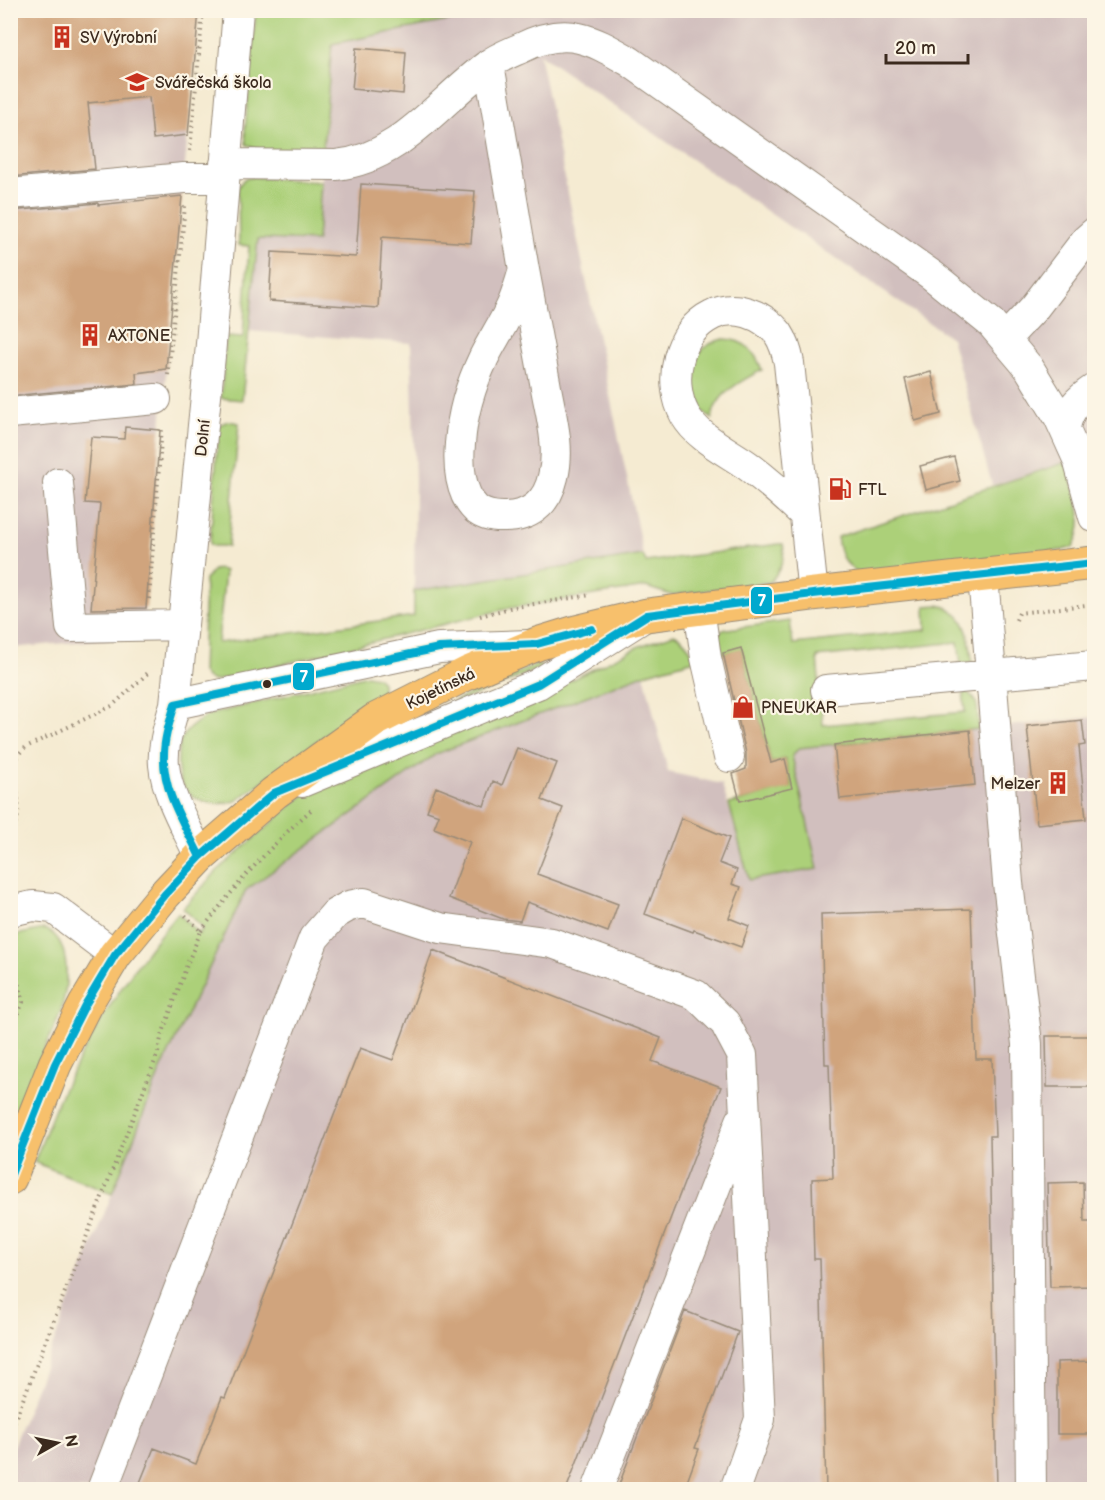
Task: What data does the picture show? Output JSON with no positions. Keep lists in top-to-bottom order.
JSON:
{
  "streets": {
    "main road": ["Kojetínská"],
    "street": ["Dolní"]
  },
  "crossings": [
    ["Dolní", "Kojetínská"]
  ],
  "places": {
    "building": ["SV Výrobní", "AXTONE", "Melzer"],
    "school or university": ["Svářečská škola"],
    "fuel station": ["FTL"],
    "shop": ["PNEUKAR"]
  },
  "lines": ["transit line 7"],
  "scale_bar": "20 m",
  "north": "right"
}
